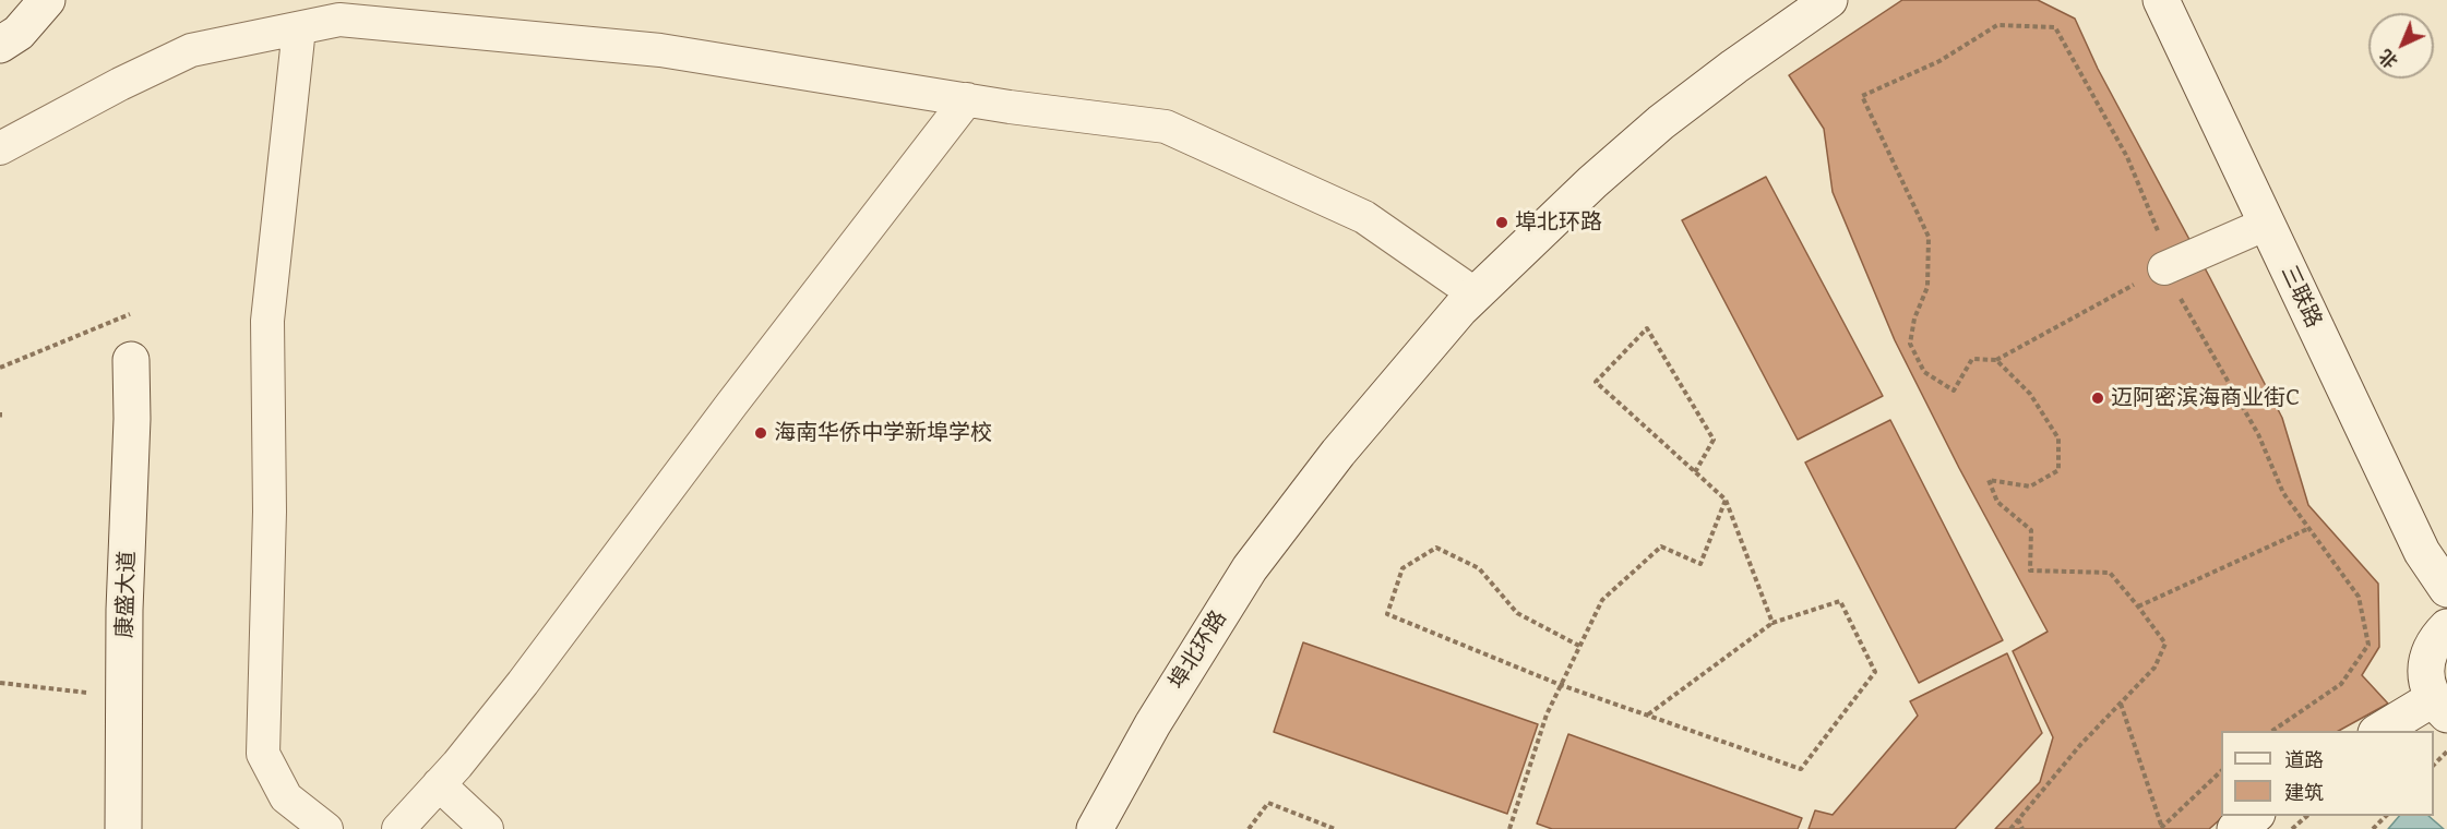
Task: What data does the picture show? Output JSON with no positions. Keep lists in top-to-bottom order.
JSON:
{
  "streets": {
    "main road": ["三联路", "康盛大道", "埠北环路"]
  },
  "places": ["埠北环路", "迈阿密滨海商业街C", "海南华侨中学新埠学校"],
  "legend": ["道路", "建筑"],
  "north": "bottom left"
}
